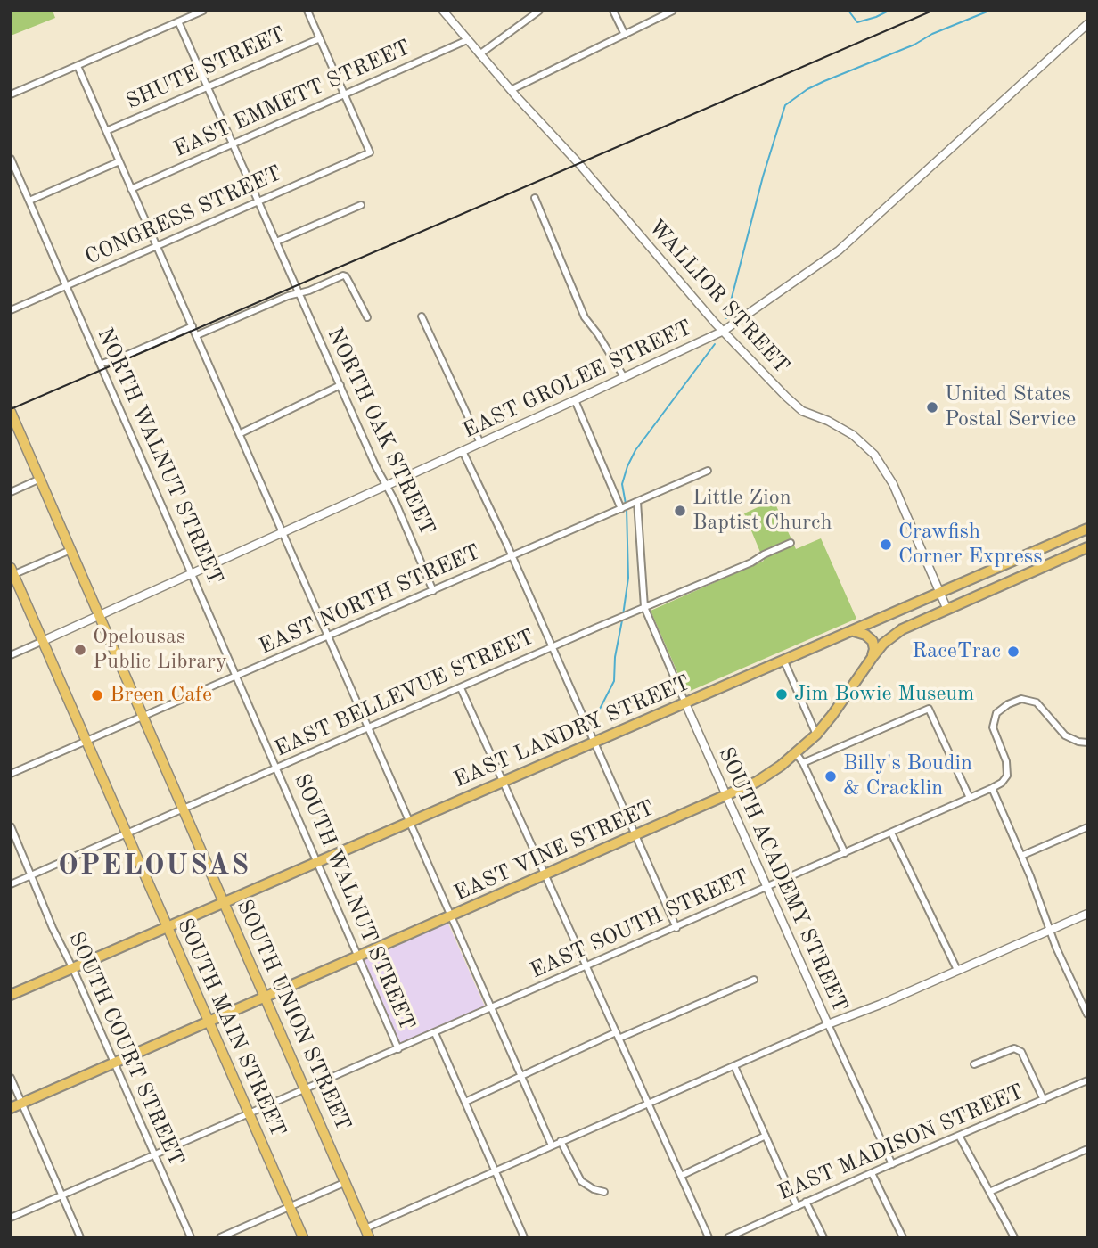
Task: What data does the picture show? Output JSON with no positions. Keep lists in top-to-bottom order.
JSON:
{
  "streets": {
    "highway": ["EAST LANDRY STREET", "EAST VINE STREET"],
    "main road": ["SOUTH UNION STREET", "SOUTH MAIN STREET"],
    "street": [
      "SHUTE STREET",
      "EAST EMMETT STREET",
      "CONGRESS STREET",
      "WALLIOR STREET",
      "EAST GROLEE STREET",
      "NORTH OAK STREET",
      "NORTH WALNUT STREET",
      "EAST NORTH STREET",
      "EAST BELLEVUE STREET",
      "SOUTH ACADEMY STREET",
      "SOUTH WALNUT STREET",
      "EAST SOUTH STREET",
      "SOUTH COURT STREET",
      "EAST MADISON STREET"
    ]
  },
  "crossings": [
    ["SHUTE STREET", "NORTH OAK STREET"],
    ["EAST EMMETT STREET", "CONGRESS STREET"],
    ["EAST EMMETT STREET", "WALLIOR STREET"],
    ["EAST EMMETT STREET", "NORTH OAK STREET"],
    ["CONGRESS STREET", "NORTH OAK STREET"],
    ["CONGRESS STREET", "NORTH WALNUT STREET"],
    ["WALLIOR STREET", "EAST GROLEE STREET"],
    ["WALLIOR STREET", "EAST LANDRY STREET"],
    ["WALLIOR STREET", "EAST VINE STREET"],
    ["EAST GROLEE STREET", "NORTH OAK STREET"],
    ["EAST GROLEE STREET", "NORTH WALNUT STREET"],
    ["EAST GROLEE STREET", "SOUTH UNION STREET"],
    ["EAST GROLEE STREET", "SOUTH MAIN STREET"],
    ["NORTH OAK STREET", "EAST NORTH STREET"],
    ["NORTH WALNUT STREET", "EAST NORTH STREET"],
    ["NORTH WALNUT STREET", "EAST BELLEVUE STREET"],
    ["NORTH WALNUT STREET", "SOUTH WALNUT STREET"],
    ["EAST NORTH STREET", "SOUTH ACADEMY STREET"],
    ["EAST NORTH STREET", "SOUTH UNION STREET"],
    ["EAST NORTH STREET", "SOUTH MAIN STREET"],
    ["EAST BELLEVUE STREET", "SOUTH ACADEMY STREET"],
    ["EAST BELLEVUE STREET", "SOUTH WALNUT STREET"],
    ["EAST BELLEVUE STREET", "SOUTH UNION STREET"],
    ["EAST BELLEVUE STREET", "SOUTH MAIN STREET"],
    ["EAST BELLEVUE STREET", "SOUTH COURT STREET"],
    ["EAST LANDRY STREET", "SOUTH ACADEMY STREET"],
    ["EAST LANDRY STREET", "SOUTH WALNUT STREET"],
    ["EAST LANDRY STREET", "SOUTH UNION STREET"],
    ["EAST LANDRY STREET", "SOUTH MAIN STREET"],
    ["EAST LANDRY STREET", "SOUTH COURT STREET"],
    ["EAST VINE STREET", "SOUTH ACADEMY STREET"],
    ["EAST VINE STREET", "SOUTH WALNUT STREET"],
    ["EAST VINE STREET", "SOUTH UNION STREET"],
    ["EAST VINE STREET", "SOUTH MAIN STREET"],
    ["EAST VINE STREET", "SOUTH COURT STREET"],
    ["SOUTH ACADEMY STREET", "EAST SOUTH STREET"],
    ["SOUTH ACADEMY STREET", "EAST MADISON STREET"],
    ["SOUTH WALNUT STREET", "EAST SOUTH STREET"],
    ["EAST SOUTH STREET", "SOUTH UNION STREET"],
    ["EAST SOUTH STREET", "SOUTH MAIN STREET"],
    ["EAST SOUTH STREET", "SOUTH COURT STREET"]
  ],
  "districts": ["OPELOUSAS"],
  "places": [
    "United States Postal Service",
    "Little Zion Baptist Church",
    "Crawfish Corner Express",
    "Opelousas Public Library",
    "RaceTrac",
    "Jim Bowie Museum",
    "Breen Cafe",
    "Billy's Boudin & Cracklin"
  ]
}
